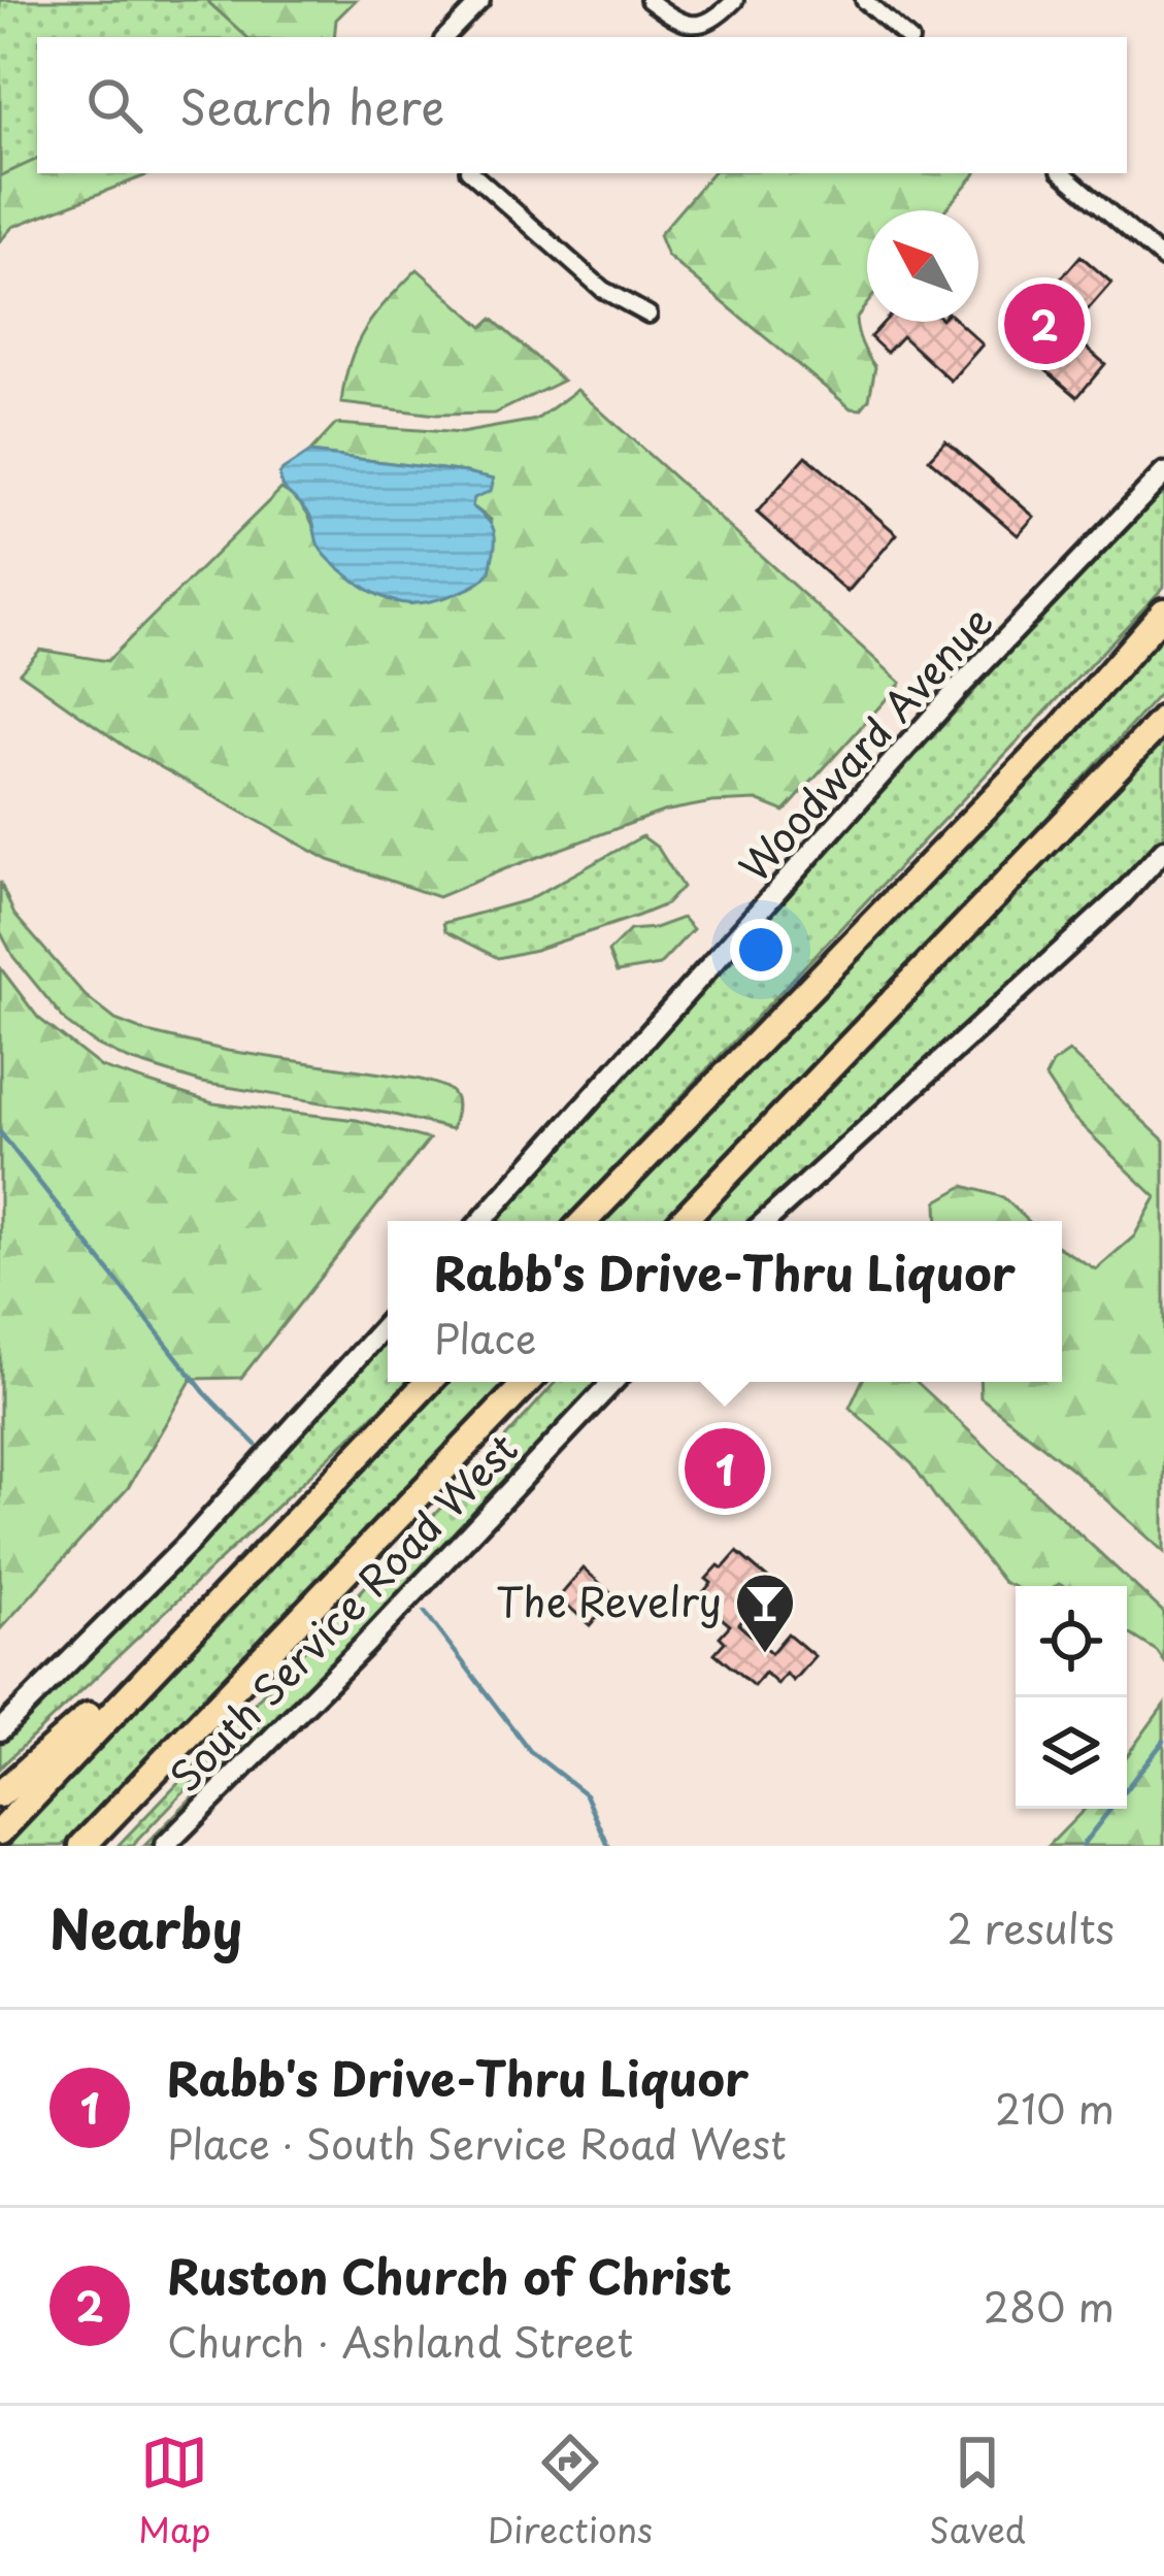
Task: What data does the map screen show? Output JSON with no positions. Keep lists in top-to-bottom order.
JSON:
{
  "streets": {
    "main road": ["Woodward Avenue", "South Service Road West"]
  },
  "places": {
    "bar": ["The Revelry"]
  },
  "north": "top left",
  "page": {
    "search": "Search here",
    "pins": ["2", "1"],
    "popup": ["Rabb's Drive-Thru Liquor", "Place"],
    "heading": ["Nearby", "2 results"],
    "list": [
      {
        "mark": "1",
        "name": "Rabb's Drive-Thru Liquor",
        "note": "Place · South Service Road West",
        "value": "210 m"
      },
      {
        "mark": "2",
        "name": "Ruston Church of Christ",
        "note": "Church · Ashland Street",
        "value": "280 m"
      }
    ],
    "nav": ["Map", "Directions", "Saved"]
  }
}
